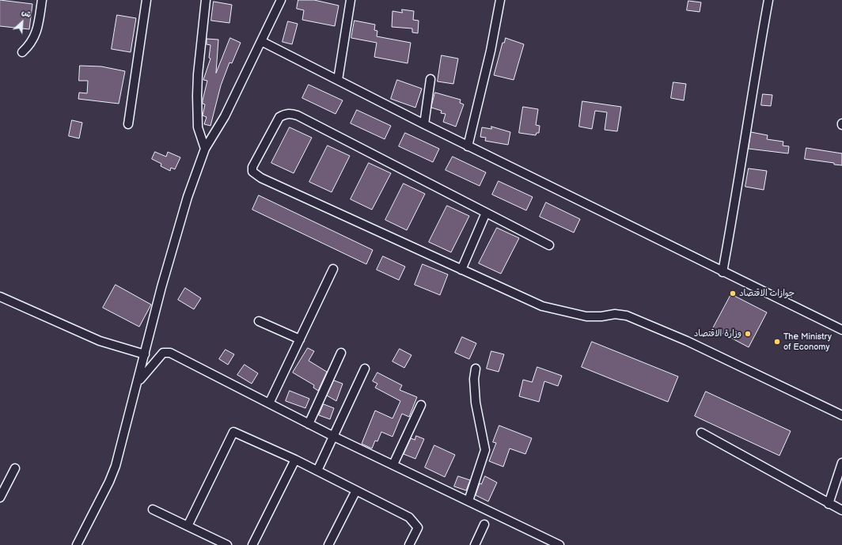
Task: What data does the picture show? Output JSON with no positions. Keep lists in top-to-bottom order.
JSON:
{
  "places": ["جوازات الاقتصاد", "وزارة الاقتصاد", "The Ministry of Economy"],
  "north": "top right"
}
